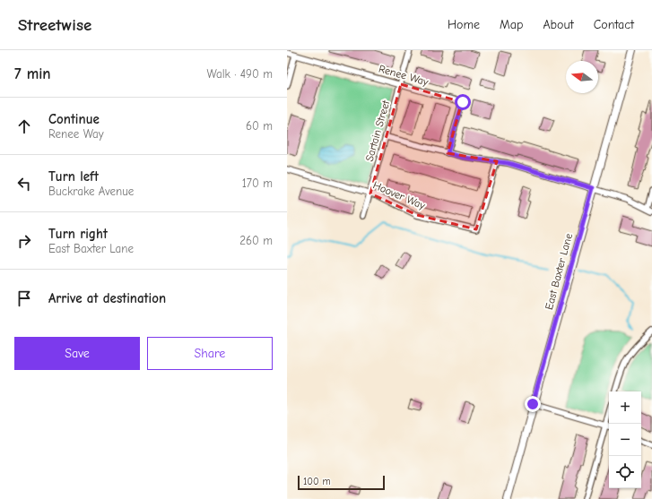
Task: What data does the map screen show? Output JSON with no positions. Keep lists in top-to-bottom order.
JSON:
{
  "streets": {
    "main road": ["East Baxter Lane"],
    "street": ["Renee Way", "Sartain Street", "Hoover Way"]
  },
  "crossings": [
    ["Renee Way", "Sartain Street"],
    ["Sartain Street", "Hoover Way"]
  ],
  "scale_bar": "100 m",
  "north": "left",
  "page": {
    "header": "Streetwise",
    "nav": [
      "Home",
      "Map",
      "About",
      "Contact"
    ],
    "heading": ["7 min", "Walk · 490 m"],
    "list": [
      ["Continue", "Renee Way", "60 m"],
      ["Turn left", "Buckrake Avenue", "170 m"],
      ["Turn right", "East Baxter Lane", "260 m"],
      "Arrive at destination"
    ],
    "buttons": ["Save", "Share"],
    "map_buttons": ["+", "−"],
    "scale": "100 m"
  }
}
